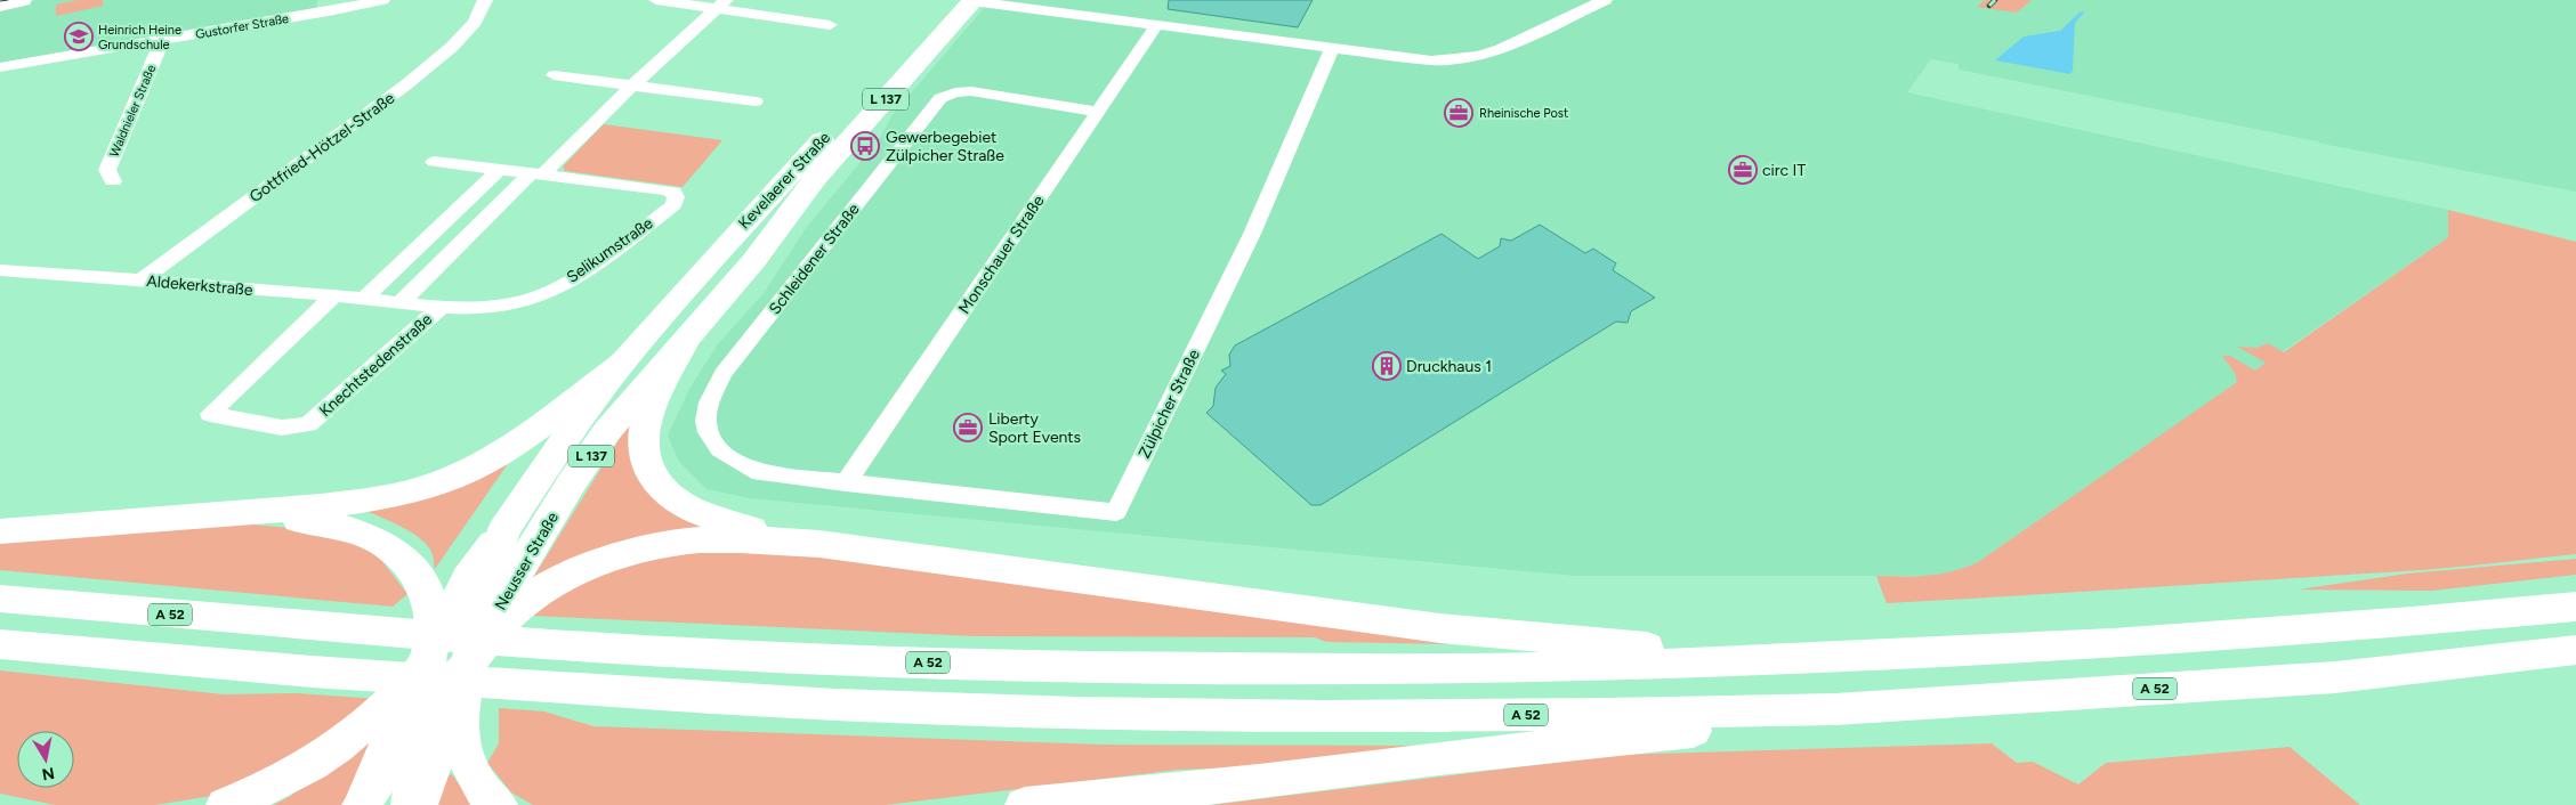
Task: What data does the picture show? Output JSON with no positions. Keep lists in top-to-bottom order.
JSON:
{
  "streets": {
    "main road": [
      "L 137",
      "Kevelaerer Straße",
      "Neusser Straße",
      "A 52"
    ],
    "street": [
      "Gustorfer Straße",
      "Waldnieler Straße",
      "Gottfried-Hötzel-Straße",
      "Selikumstraße",
      "Monschauer Straße",
      "Schleidener Straße",
      "Aldekerkstraße",
      "Knechtstedenstraße",
      "Zülpicher Straße"
    ]
  },
  "crossings": [
    ["Gustorfer Straße", "Waldnieler Straße"],
    ["Gottfried-Hötzel-Straße", "Aldekerkstraße"],
    ["Kevelaerer Straße", "Neusser Straße"],
    ["Selikumstraße", "Aldekerkstraße"],
    ["Selikumstraße", "Knechtstedenstraße"],
    ["Monschauer Straße", "Schleidener Straße"],
    ["Monschauer Straße", "Zülpicher Straße"],
    ["Schleidener Straße", "Zülpicher Straße"],
    ["Aldekerkstraße", "Knechtstedenstraße"]
  ],
  "places": {
    "school or university": ["Heinrich Heine Grundschule"],
    "office": ["Rheinische Post", "circ IT", "Liberty Sport Events"],
    "bus stop": ["Gewerbegebiet Zülpicher Straße"],
    "building": ["Druckhaus 1"]
  },
  "north": "bottom"
}
